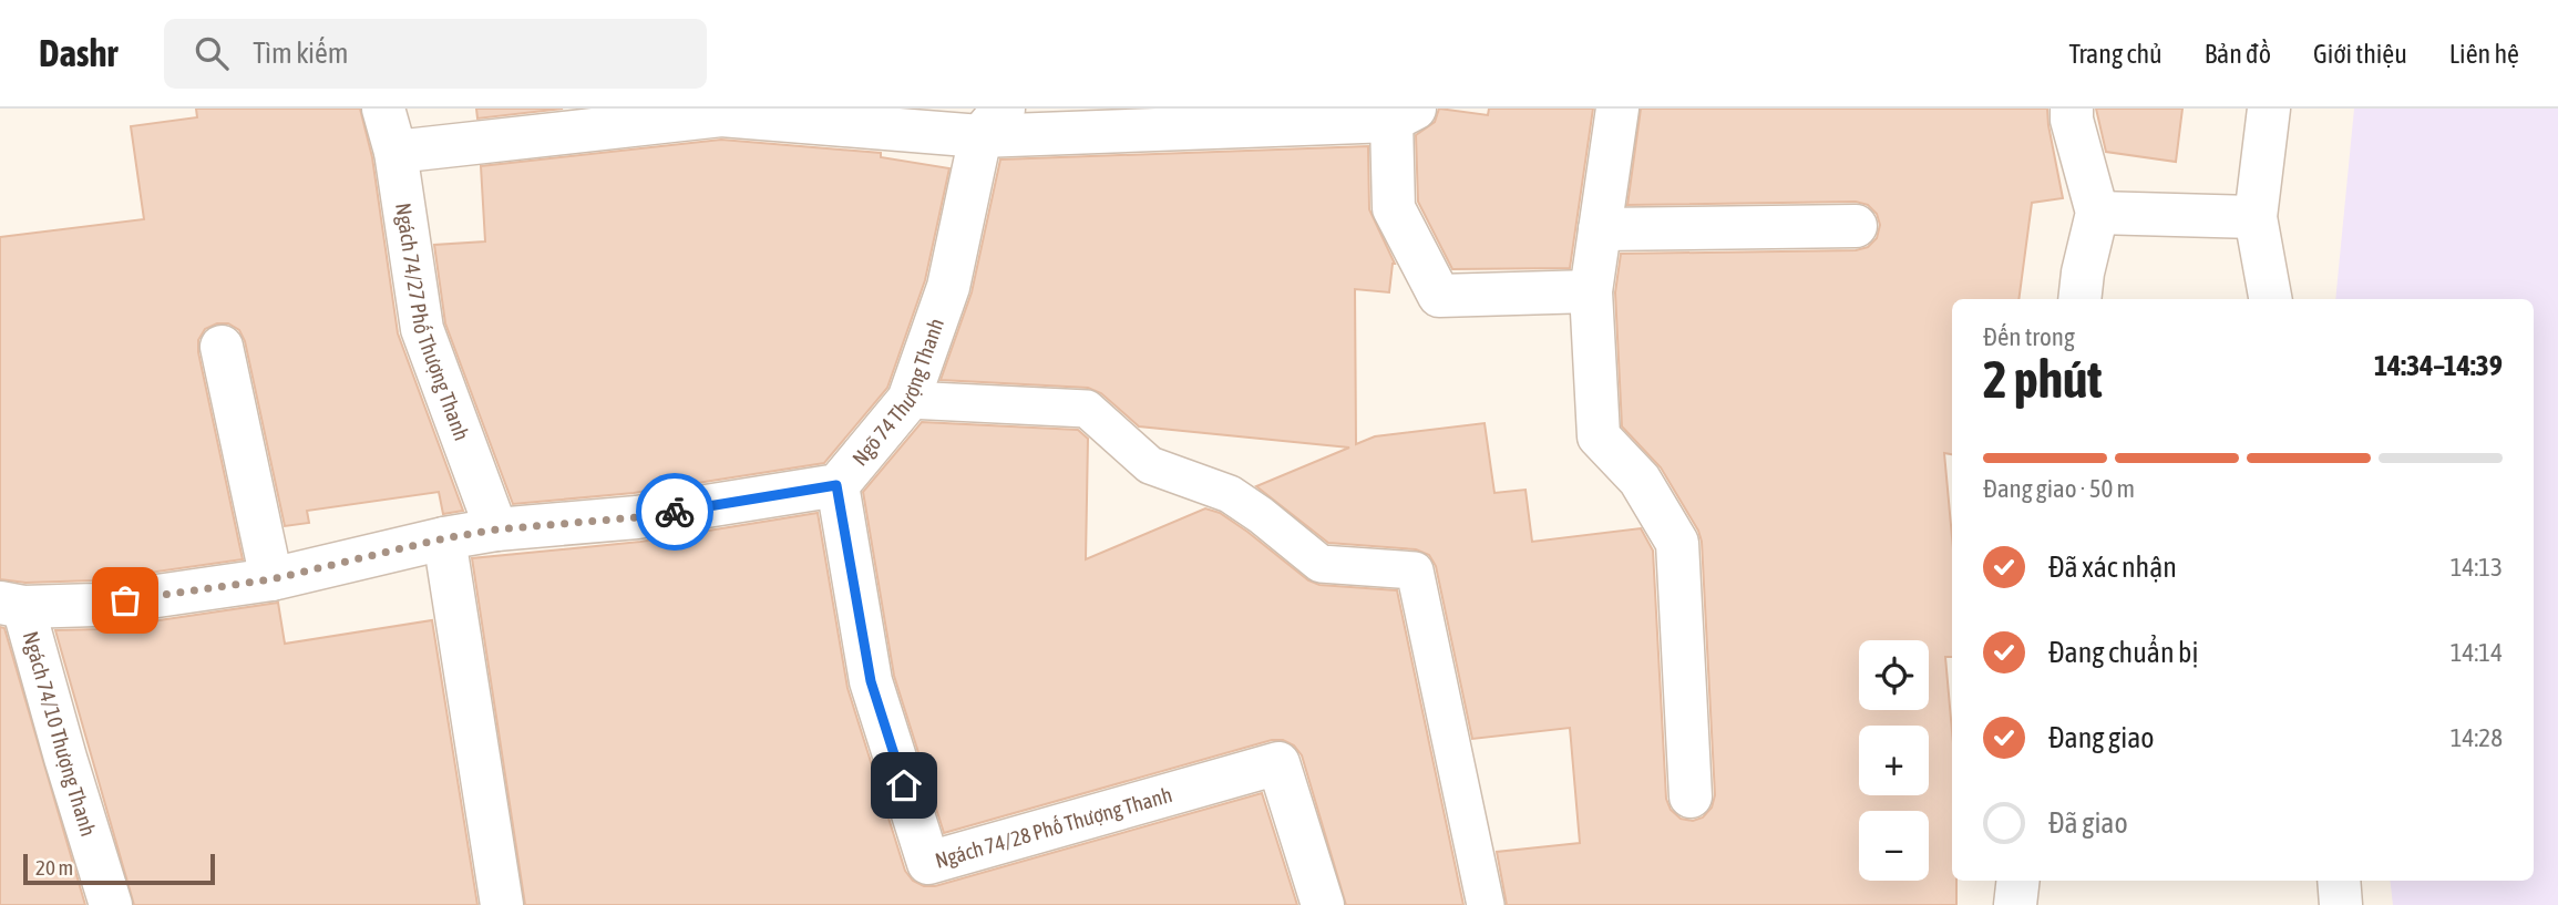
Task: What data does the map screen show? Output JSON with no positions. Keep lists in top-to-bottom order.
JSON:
{
  "streets": {
    "street": [
      "Ngách 74/27 Phố Thượng Thanh",
      "Ngõ 74 Thượng Thanh",
      "Ngách 74/10 Thượng Thanh",
      "Ngách 74/28 Phố Thượng Thanh"
    ]
  },
  "crossings": [
    ["Ngách 74/27 Phố Thượng Thanh", "Ngõ 74 Thượng Thanh"],
    ["Ngõ 74 Thượng Thanh", "Ngách 74/10 Thượng Thanh"],
    ["Ngõ 74 Thượng Thanh", "Ngách 74/28 Phố Thượng Thanh"]
  ],
  "scale_bar": "20 m",
  "page": {
    "header": "Dashr",
    "search": "Tìm kiếm",
    "nav": [
      "Trang chủ",
      "Bản đồ",
      "Giới thiệu",
      "Liên hệ"
    ],
    "heading": ["2 phút", "Đến trong", "14:34–14:39"],
    "bar": "Đang giao · 50 m",
    "list": [
      ["Đã xác nhận", "14:13"],
      ["Đang chuẩn bị", "14:14"],
      ["Đang giao", "14:28"],
      "Đã giao"
    ],
    "map_buttons": ["+", "−"],
    "scale": "20 m"
  }
}
